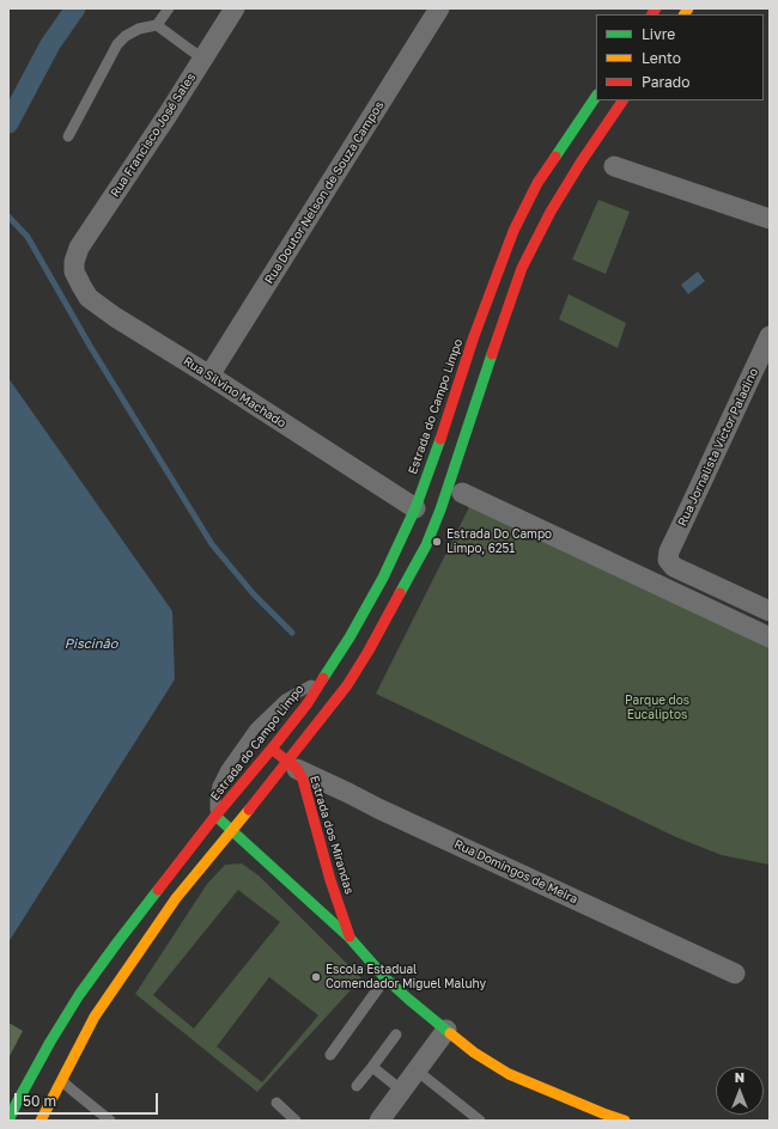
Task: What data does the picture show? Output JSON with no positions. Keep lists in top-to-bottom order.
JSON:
{
  "streets": {
    "main road": ["Estrada do Campo Limpo", "Estrada dos Mirandas"],
    "street": [
      "Rua Francisco José Sales",
      "Rua Doutor Nelson de Souza Campos",
      "Rua Silvino Machado",
      "Rua Jornalista Victor Paladino",
      "Rua Domingos de Meira"
    ]
  },
  "crossings": [
    ["Rua Francisco José Sales", "Rua Silvino Machado"],
    ["Rua Doutor Nelson de Souza Campos", "Rua Silvino Machado"],
    ["Rua Silvino Machado", "Estrada do Campo Limpo"],
    ["Estrada do Campo Limpo", "Estrada dos Mirandas"],
    ["Estrada dos Mirandas", "Rua Domingos de Meira"]
  ],
  "water": ["Piscinão"],
  "parks": ["Parque dos Eucaliptos"],
  "places": ["Estrada Do Campo Limpo, 6251", "Escola Estadual Comendador Miguel Maluhy"],
  "legend": ["Livre", "Lento", "Parado"],
  "scale_bar": "50 m",
  "north": "top"
}
